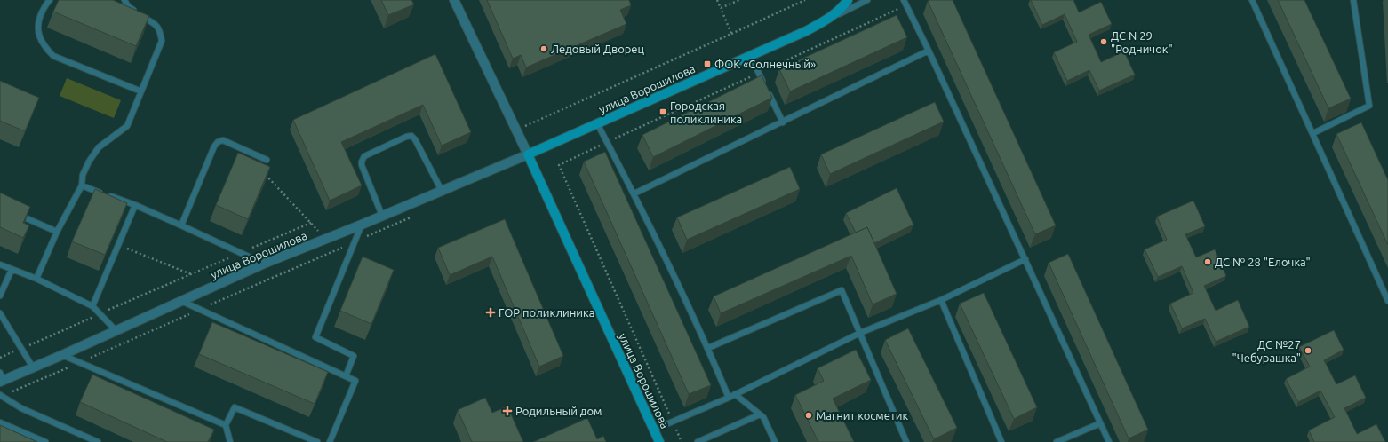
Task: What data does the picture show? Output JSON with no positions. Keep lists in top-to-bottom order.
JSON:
{
  "streets": {
    "main road": ["улица Ворошилова"]
  },
  "places": {
    "other": [
      "ДС N 29 \"Родничок\"",
      "Ледовый Дворец",
      "ДС № 28 \"Елочка\"",
      "ДС №27 \"Чебурашка\"",
      "Магнит косметик"
    ],
    "transit": ["ФОК «Солнечный»", "Городская поликлиника"],
    "health": ["ГОР поликлиника", "Родильный дом"]
  }
}
